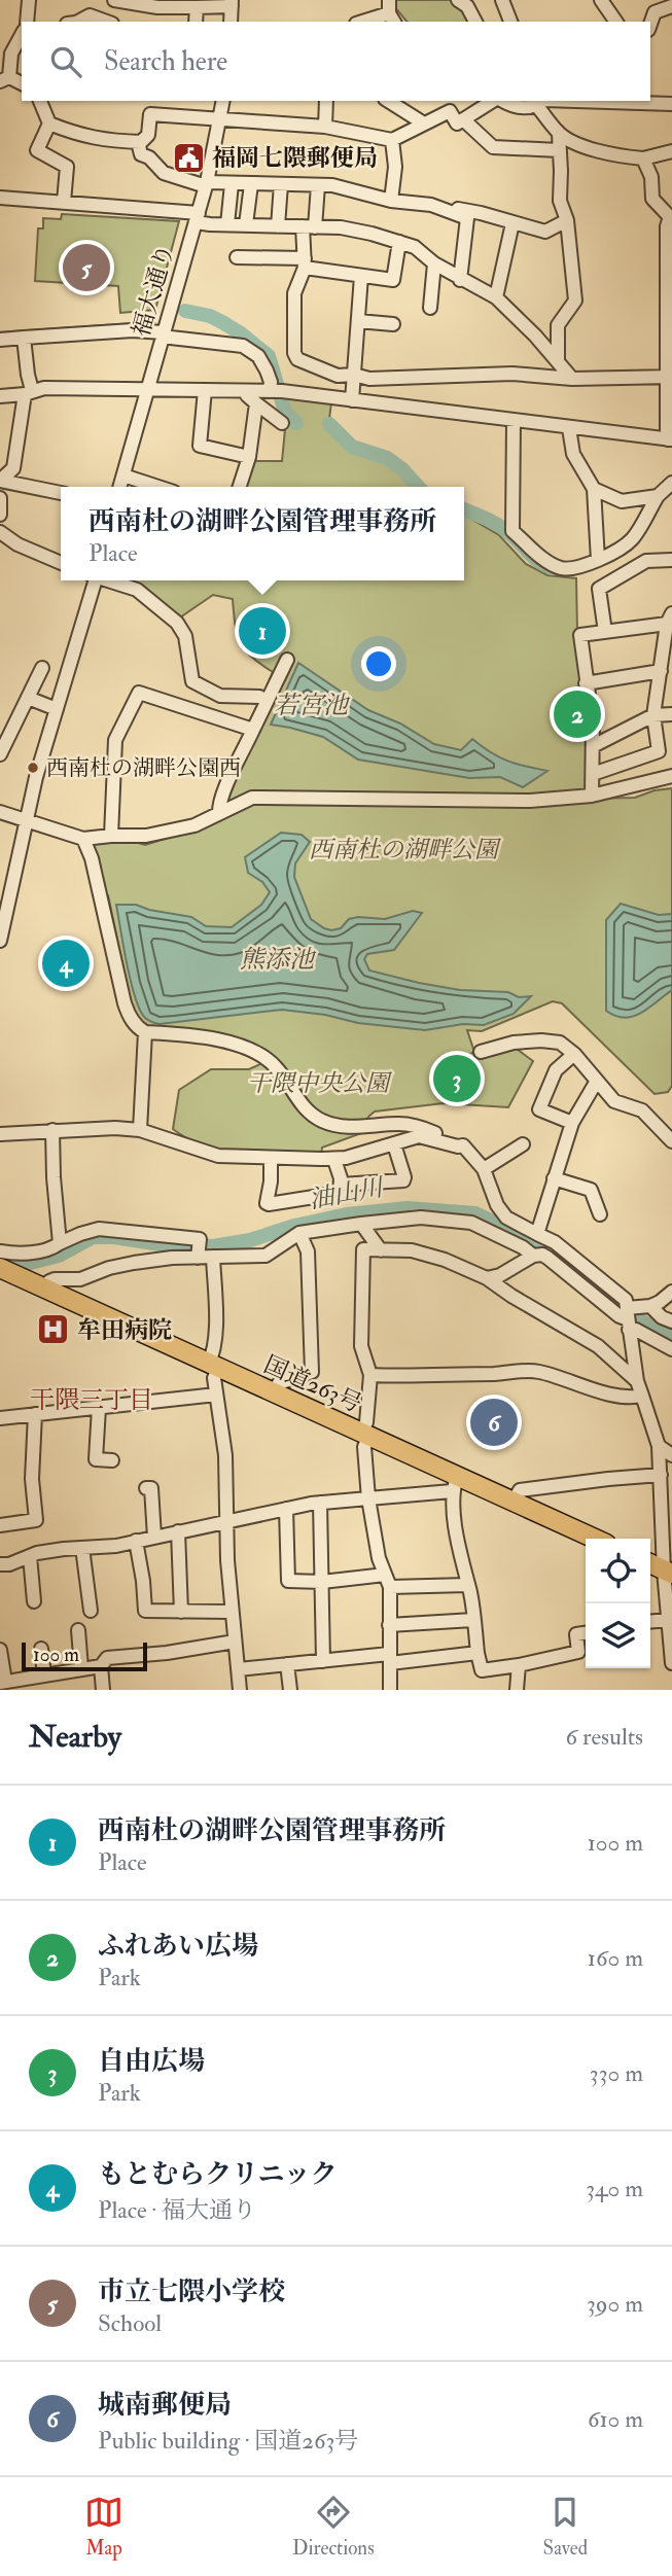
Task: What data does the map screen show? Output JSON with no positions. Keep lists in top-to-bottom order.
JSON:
{
  "streets": {
    "highway": ["国道263号"],
    "street": ["福大通り"]
  },
  "districts": ["干隈三丁目"],
  "water": ["若宮池", "熊添池", "油山川"],
  "parks": ["西南杜の湖畔公園", "干隈中央公園"],
  "places": {
    "public building": ["福岡七隈郵便局"],
    "other": ["西南杜の湖畔公園西"],
    "hospital": ["牟田病院"]
  },
  "scale_bar": "100 m",
  "page": {
    "search": "Search here",
    "pins": [
      "5",
      "1",
      "2",
      "4",
      "3",
      "6"
    ],
    "popup": ["西南杜の湖畔公園管理事務所", "Place"],
    "scale": "100 m",
    "heading": ["Nearby", "6 results"],
    "list": [
      {
        "mark": "1",
        "name": "西南杜の湖畔公園管理事務所",
        "note": "Place",
        "value": "100 m"
      },
      {
        "mark": "2",
        "name": "ふれあい広場",
        "note": "Park",
        "value": "160 m"
      },
      {
        "mark": "3",
        "name": "自由広場",
        "note": "Park",
        "value": "330 m"
      },
      {
        "mark": "4",
        "name": "もとむらクリニック",
        "note": "Place · 福大通り",
        "value": "340 m"
      },
      {
        "mark": "5",
        "name": "市立七隈小学校",
        "note": "School",
        "value": "390 m"
      },
      {
        "mark": "6",
        "name": "城南郵便局",
        "note": "Public building · 国道263号",
        "value": "610 m"
      }
    ],
    "nav": ["Map", "Directions", "Saved"]
  }
}
